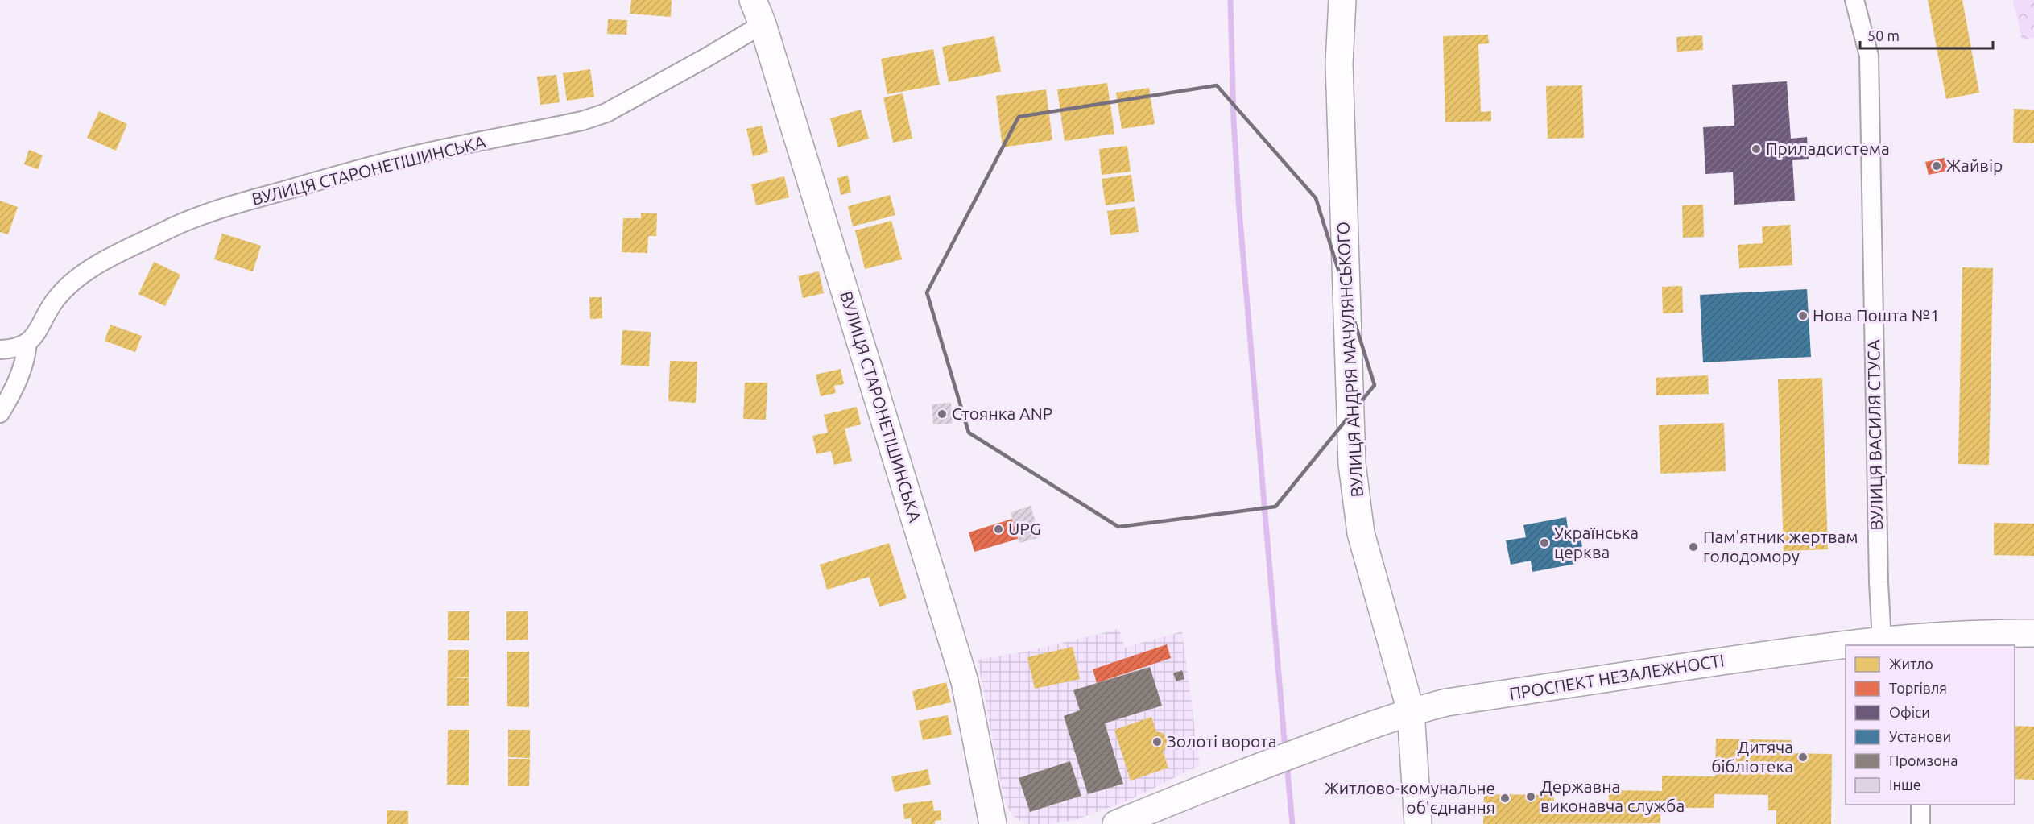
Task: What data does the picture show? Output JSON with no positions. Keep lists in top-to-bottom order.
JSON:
{
  "streets": {
    "main road": ["ВУЛИЦЯ СТАРОНЕТІШИНСЬКА", "ВУЛИЦЯ АНДРІЯ МАЧУЛЯНСЬКОГО", "ПРОСПЕКТ НЕЗАЛЕЖНОСТІ"],
    "street": ["ВУЛИЦЯ ВАСИЛЯ СТУСА"]
  },
  "crossings": [
    ["ВУЛИЦЯ АНДРІЯ МАЧУЛЯНСЬКОГО", "ПРОСПЕКТ НЕЗАЛЕЖНОСТІ"],
    ["ВУЛИЦЯ ВАСИЛЯ СТУСА", "ПРОСПЕКТ НЕЗАЛЕЖНОСТІ"]
  ],
  "places": [
    "Приладсистема",
    "Жайвір",
    "Нова Пошта №1",
    "Стоянка ANP",
    "UPG",
    "Українська церква",
    "Пам'ятник жертвам голодомору",
    "Золоті ворота",
    "Дитяча бібліотека",
    "Державна виконавча служба",
    "Житлово-комунальне об'єднання"
  ],
  "legend": [
    "Житло",
    "Торгівля",
    "Офіси",
    "Установи",
    "Промзона",
    "Інше"
  ],
  "scale_bar": "50 m"
}
